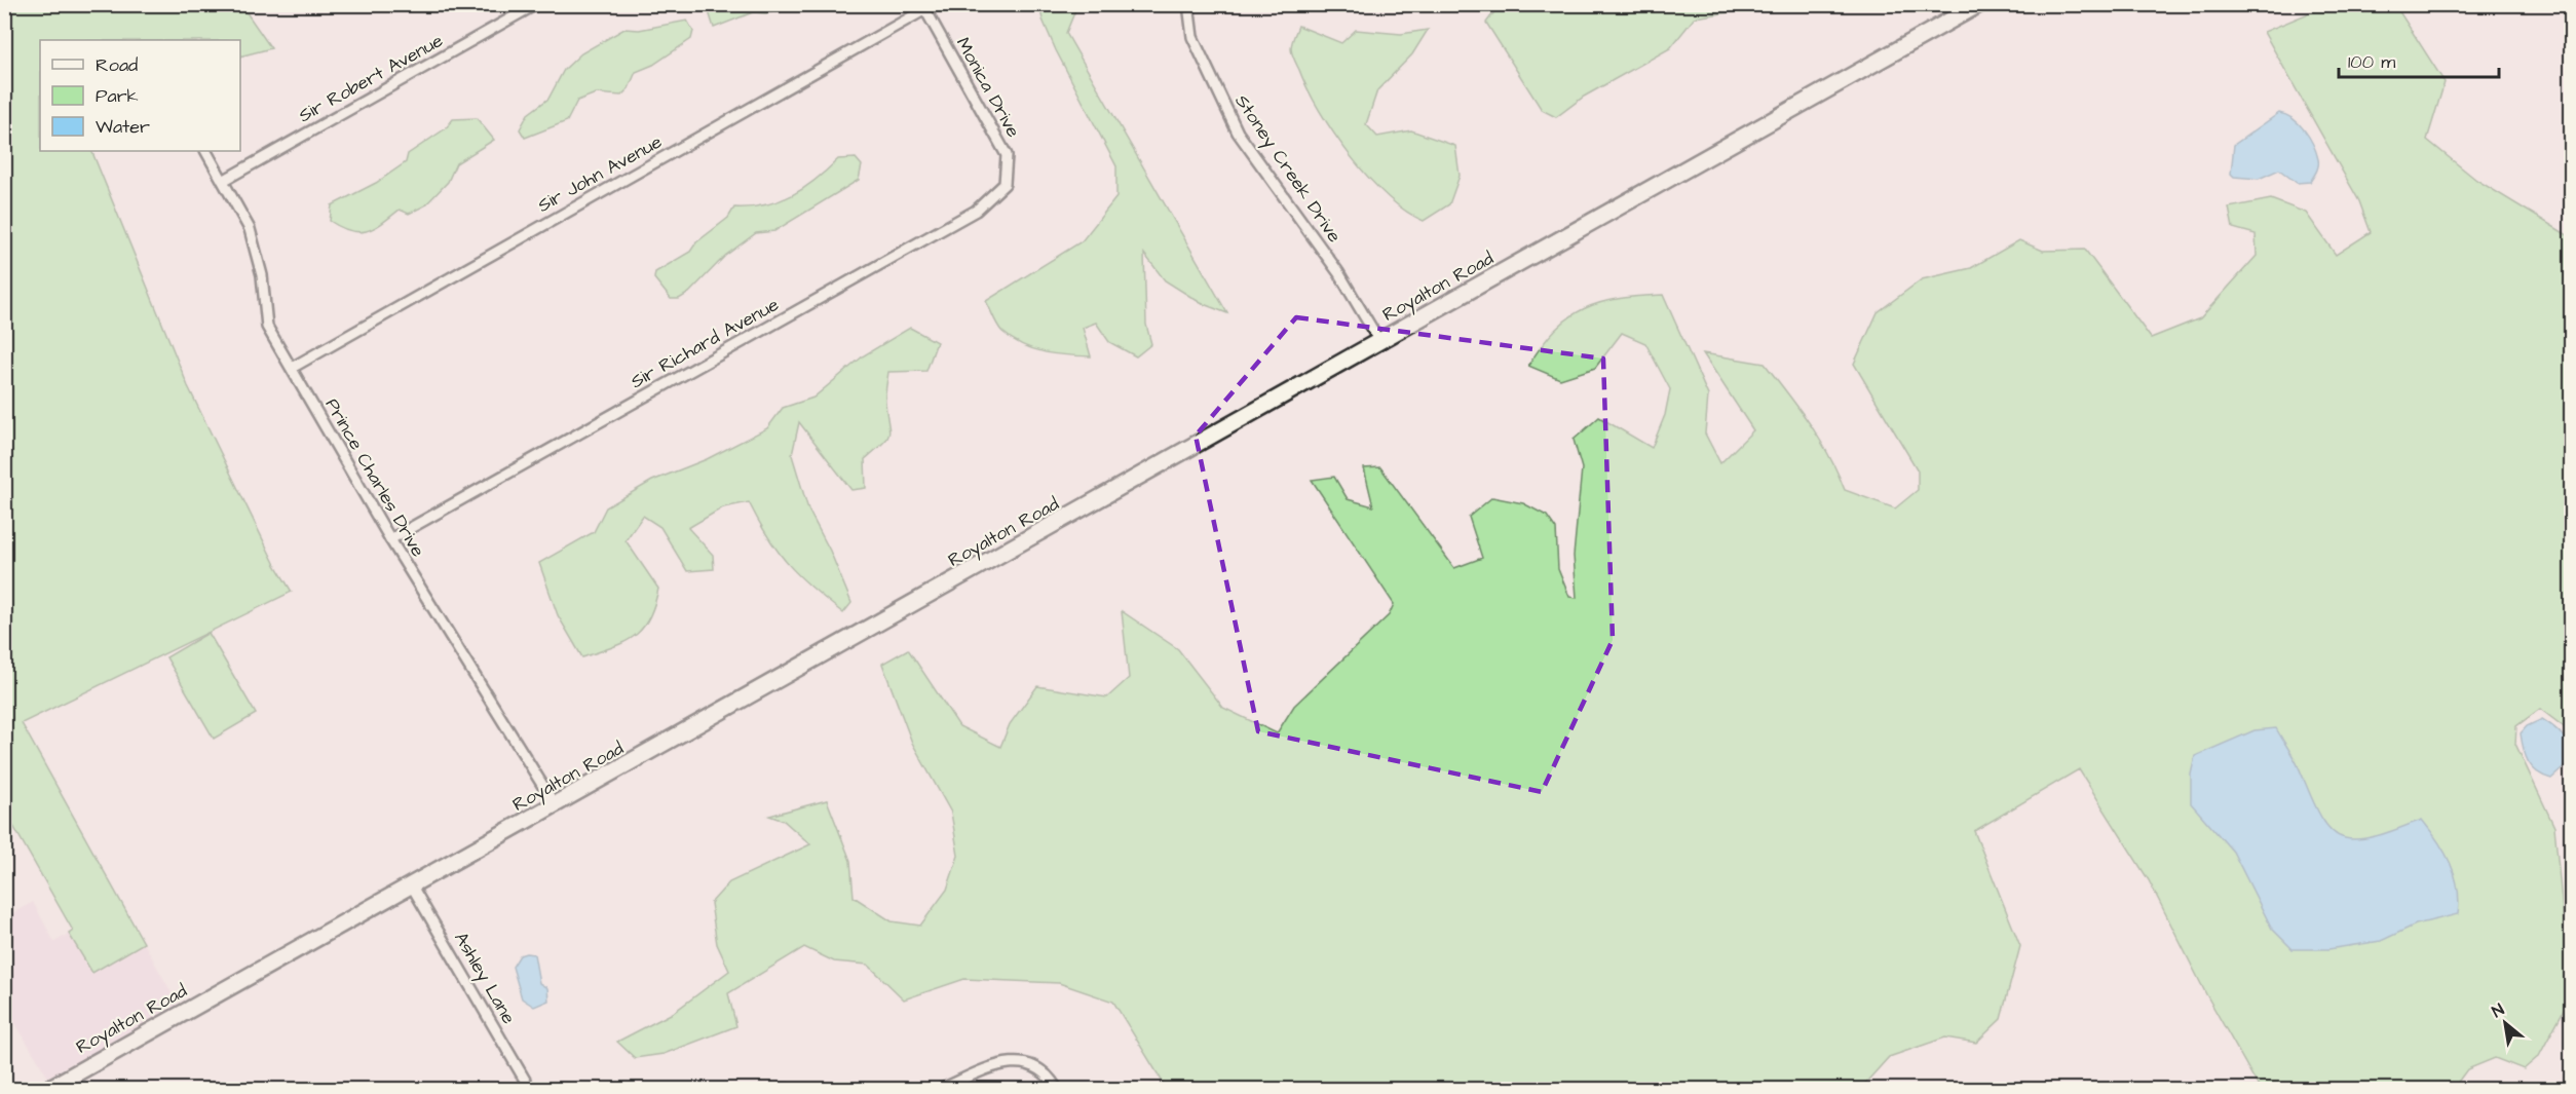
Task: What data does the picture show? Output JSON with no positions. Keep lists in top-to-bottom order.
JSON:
{
  "streets": {
    "main road": ["Royalton Road"],
    "street": [
      "Sir Robert Avenue",
      "Monica Drive",
      "Stoney Creek Drive",
      "Sir John Avenue",
      "Sir Richard Avenue",
      "Prince Charles Drive",
      "Ashley Lane"
    ]
  },
  "crossings": [
    ["Sir Robert Avenue", "Prince Charles Drive"],
    ["Monica Drive", "Sir John Avenue"],
    ["Monica Drive", "Sir Richard Avenue"],
    ["Stoney Creek Drive", "Royalton Road"],
    ["Sir John Avenue", "Prince Charles Drive"],
    ["Royalton Road", "Prince Charles Drive"],
    ["Royalton Road", "Ashley Lane"],
    ["Sir Richard Avenue", "Prince Charles Drive"]
  ],
  "legend": ["Road", "Park", "Water"],
  "scale_bar": "100 m",
  "north": "top left"
}
